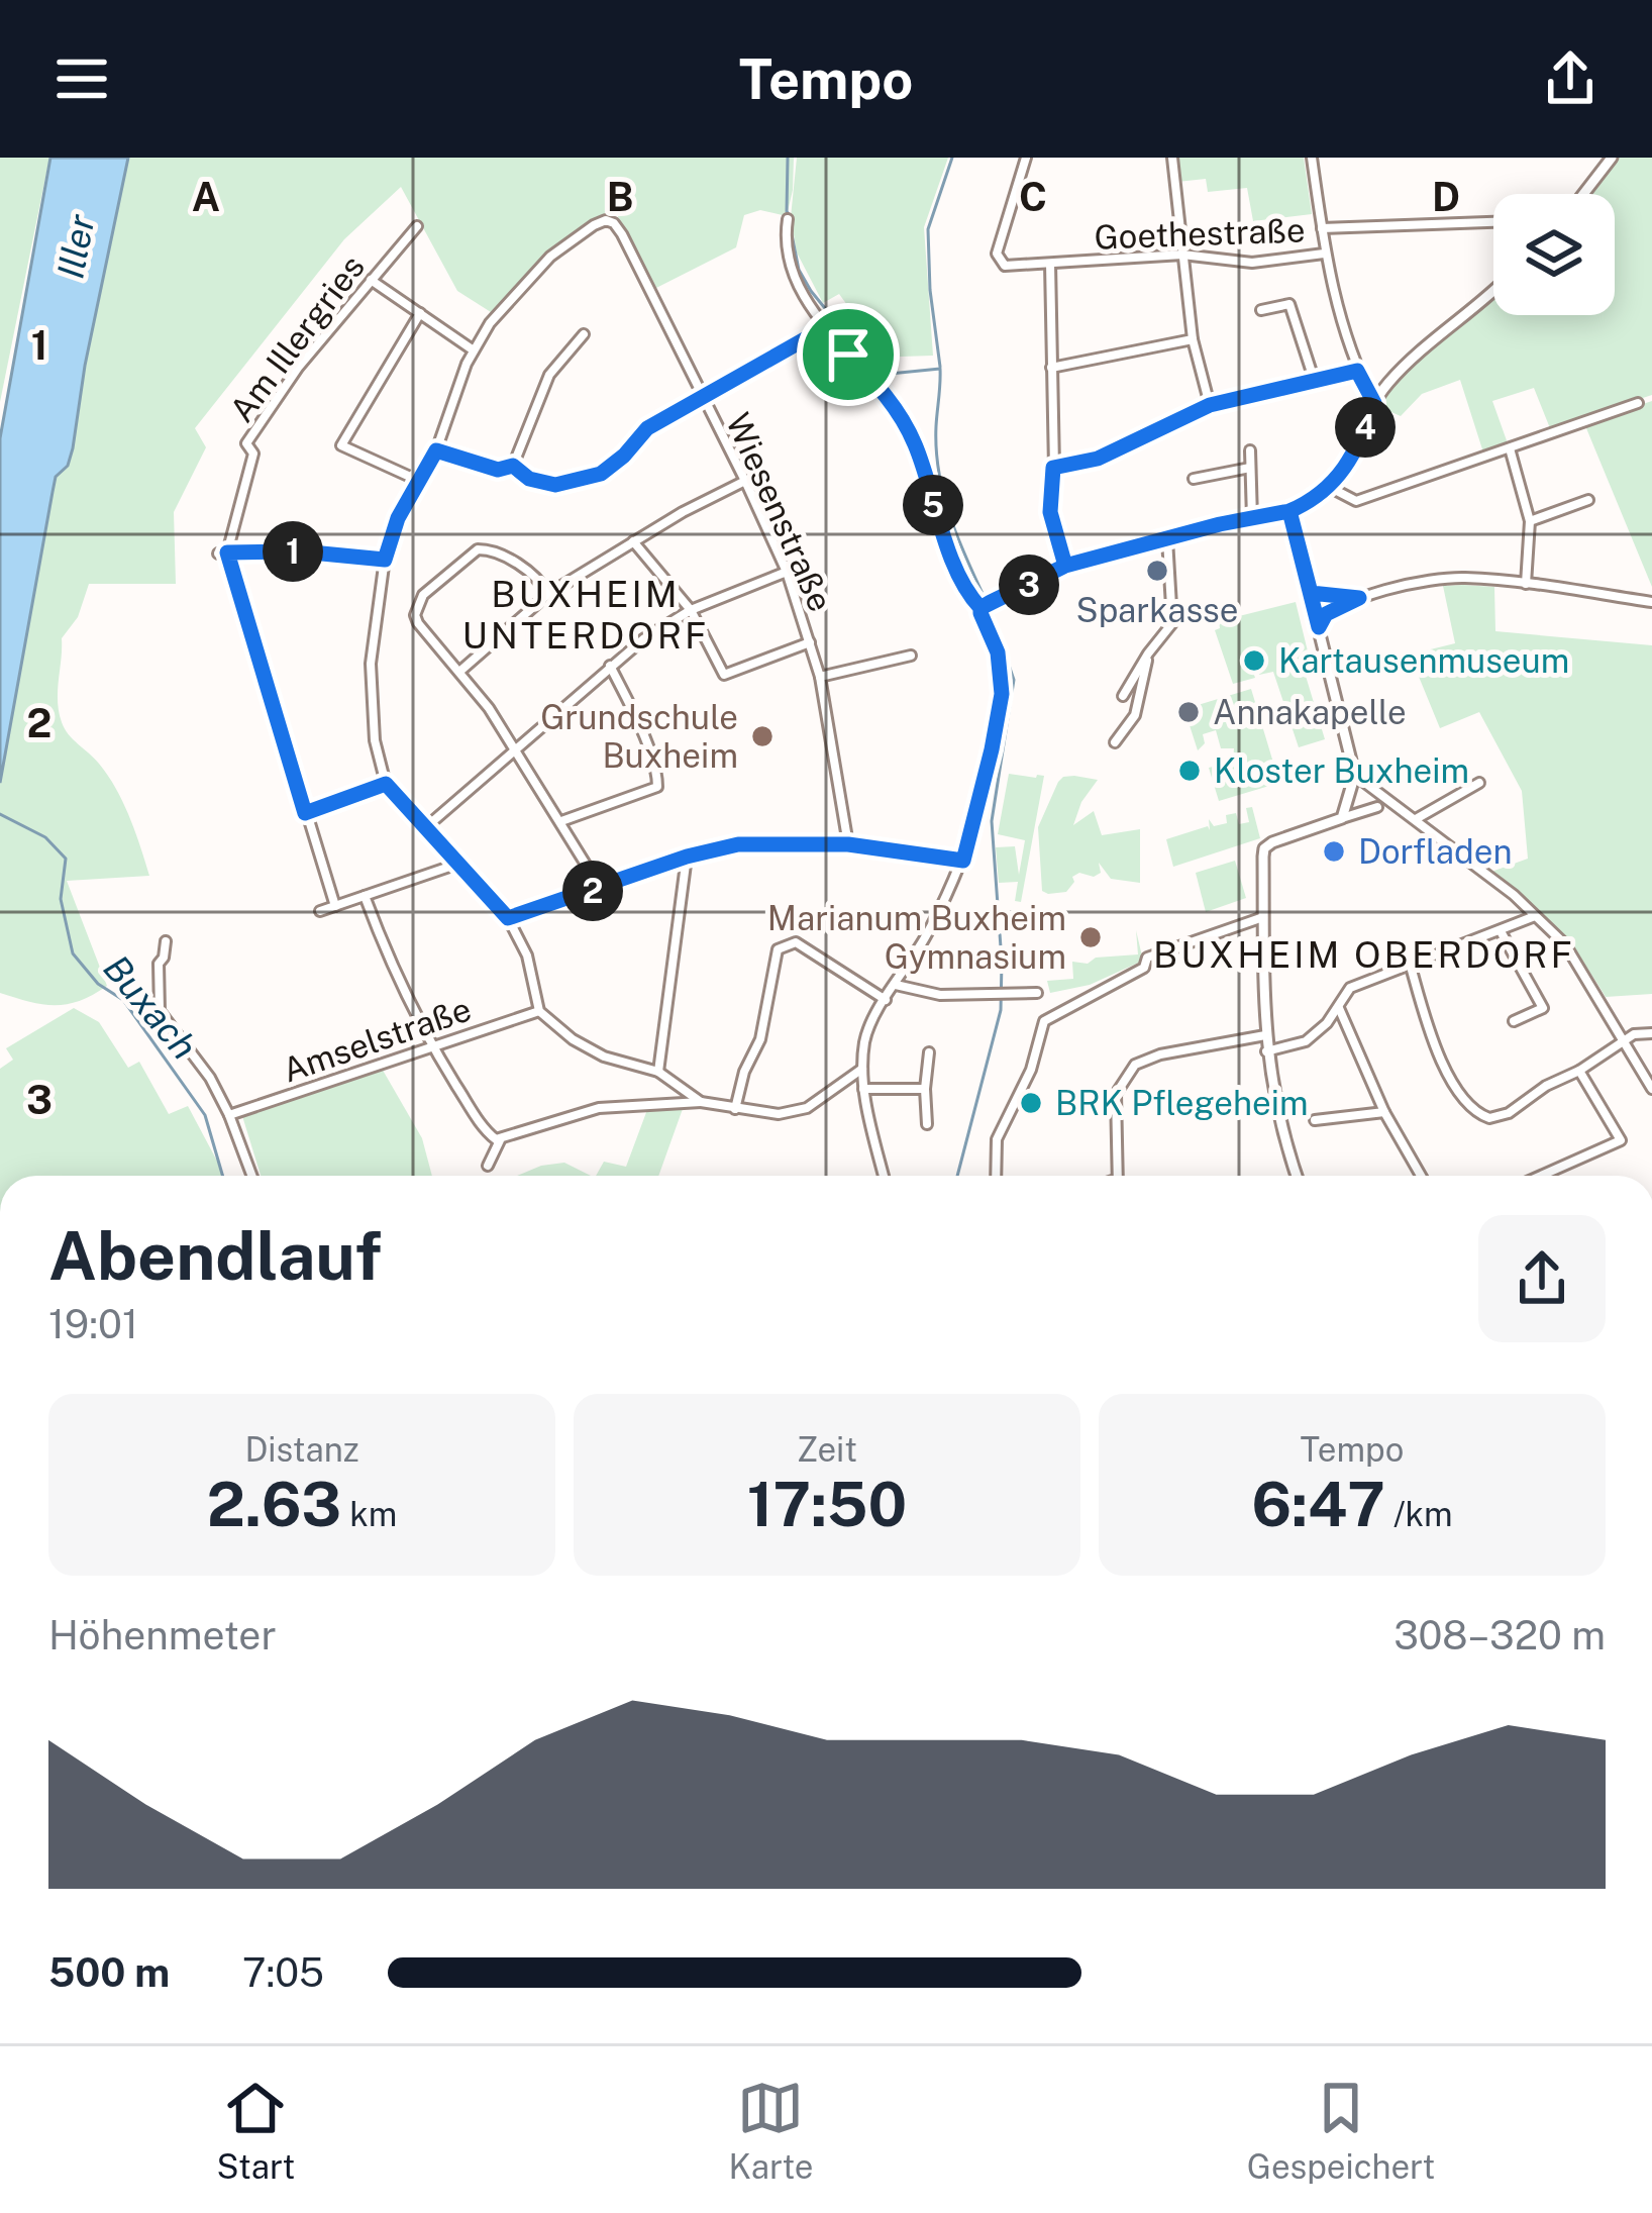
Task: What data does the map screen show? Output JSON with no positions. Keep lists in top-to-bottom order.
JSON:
{
  "streets": {
    "street": [
      "Goethestraße",
      "Am Illergries",
      "Wiesenstraße",
      "Amselstraße"
    ]
  },
  "districts": ["BUXHEIM UNTERDORF", "BUXHEIM OBERDORF"],
  "water": ["Iller", "Buxach"],
  "places": [
    "Sparkasse",
    "Kartausenmuseum",
    "Annakapelle",
    "Grundschule Buxheim",
    "Kloster Buxheim",
    "Dorfladen",
    "Marianum Buxheim Gymnasium",
    "BRK Pflegeheim"
  ],
  "page": {
    "header": "Tempo",
    "pins": [
      "4",
      "5",
      "1",
      "3",
      "2"
    ],
    "heading": ["Abendlauf", "19:01"],
    "stats": [
      ["Distanz", "2.63 km"],
      ["Zeit", "17:50"],
      ["Tempo", "6:47 /km"]
    ],
    "chart": ["Höhenmeter", "308–320 m"],
    "list": [
      {
        "name": "500 m",
        "note": "7:05"
      }
    ],
    "tabs": ["Start", "Karte", "Gespeichert"]
  },
  "grid": {
    "columns": [
      "A",
      "B",
      "C",
      "D"
    ],
    "rows": ["1", "2", "3"]
  }
}
